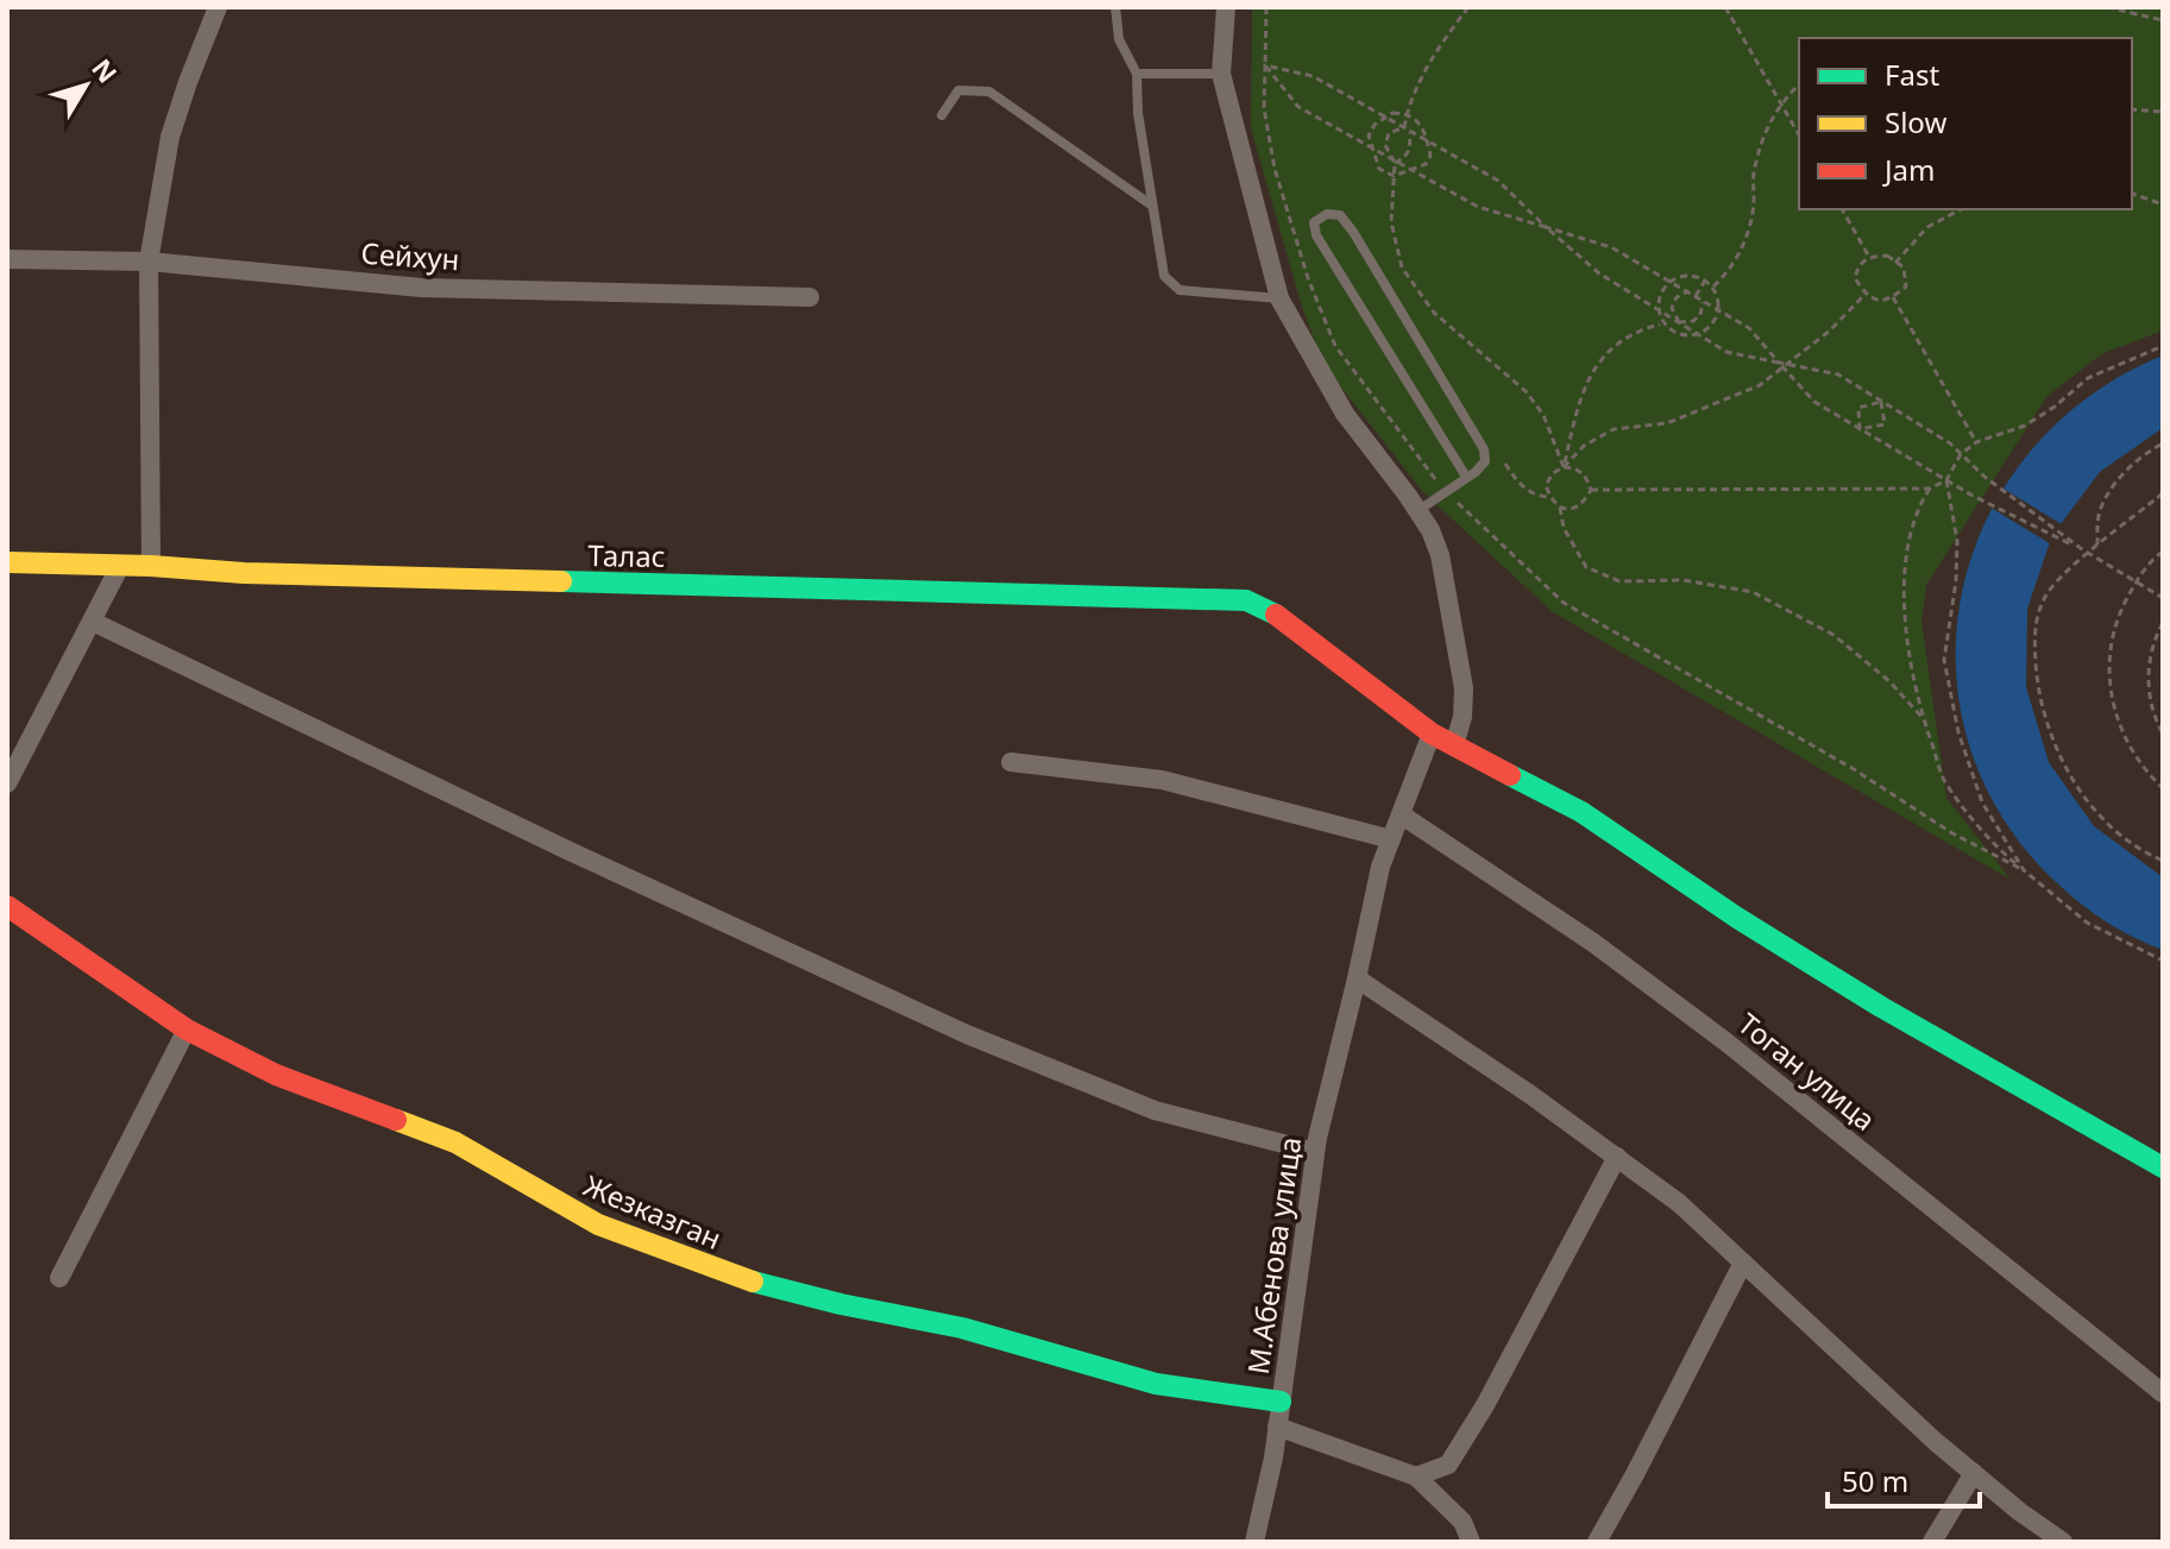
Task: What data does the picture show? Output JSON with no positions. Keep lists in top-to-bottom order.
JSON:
{
  "streets": {
    "street": [
      "Сейхун",
      "Талас",
      "Тоган улица",
      "Жезказган",
      "М.Абенова улица"
    ]
  },
  "crossings": [
    ["Талас", "М.Абенова улица"],
    ["Тоган улица", "М.Абенова улица"],
    ["Жезказган", "М.Абенова улица"]
  ],
  "legend": ["Fast", "Slow", "Jam"],
  "scale_bar": "50 m",
  "north": "top right"
}
